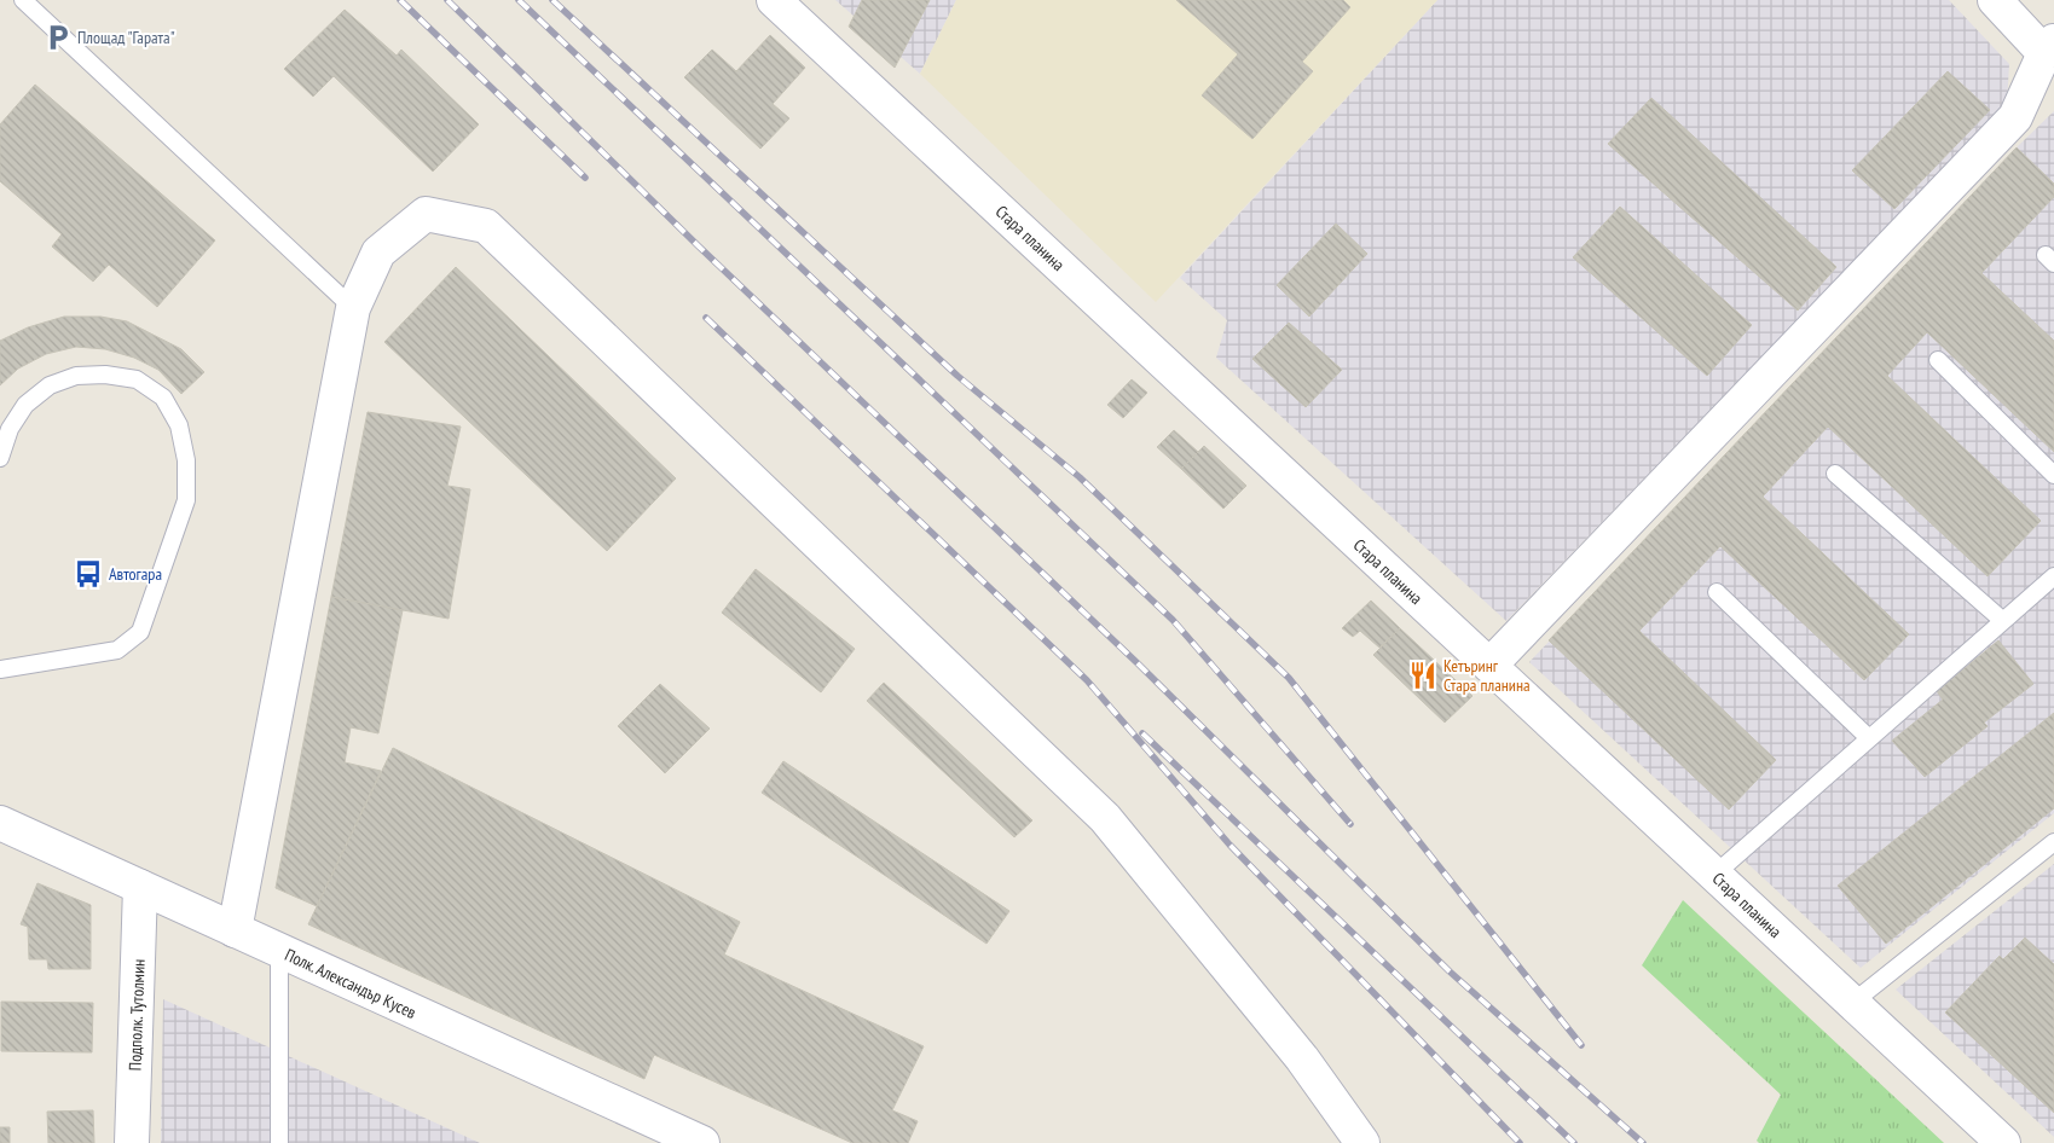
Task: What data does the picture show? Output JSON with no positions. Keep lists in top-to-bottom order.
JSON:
{
  "streets": {
    "street": ["Стара планина", "Полк. Александър Кусев", "Подполк. Тутолмин"]
  },
  "crossings": [
    ["Полк. Александър Кусев", "Подполк. Тутолмин"]
  ],
  "places": {
    "parking": ["Площад \"Гарата\""],
    "bus stop": ["Автогара"],
    "restaurant": ["Кетъринг Стара планина"]
  }
}
